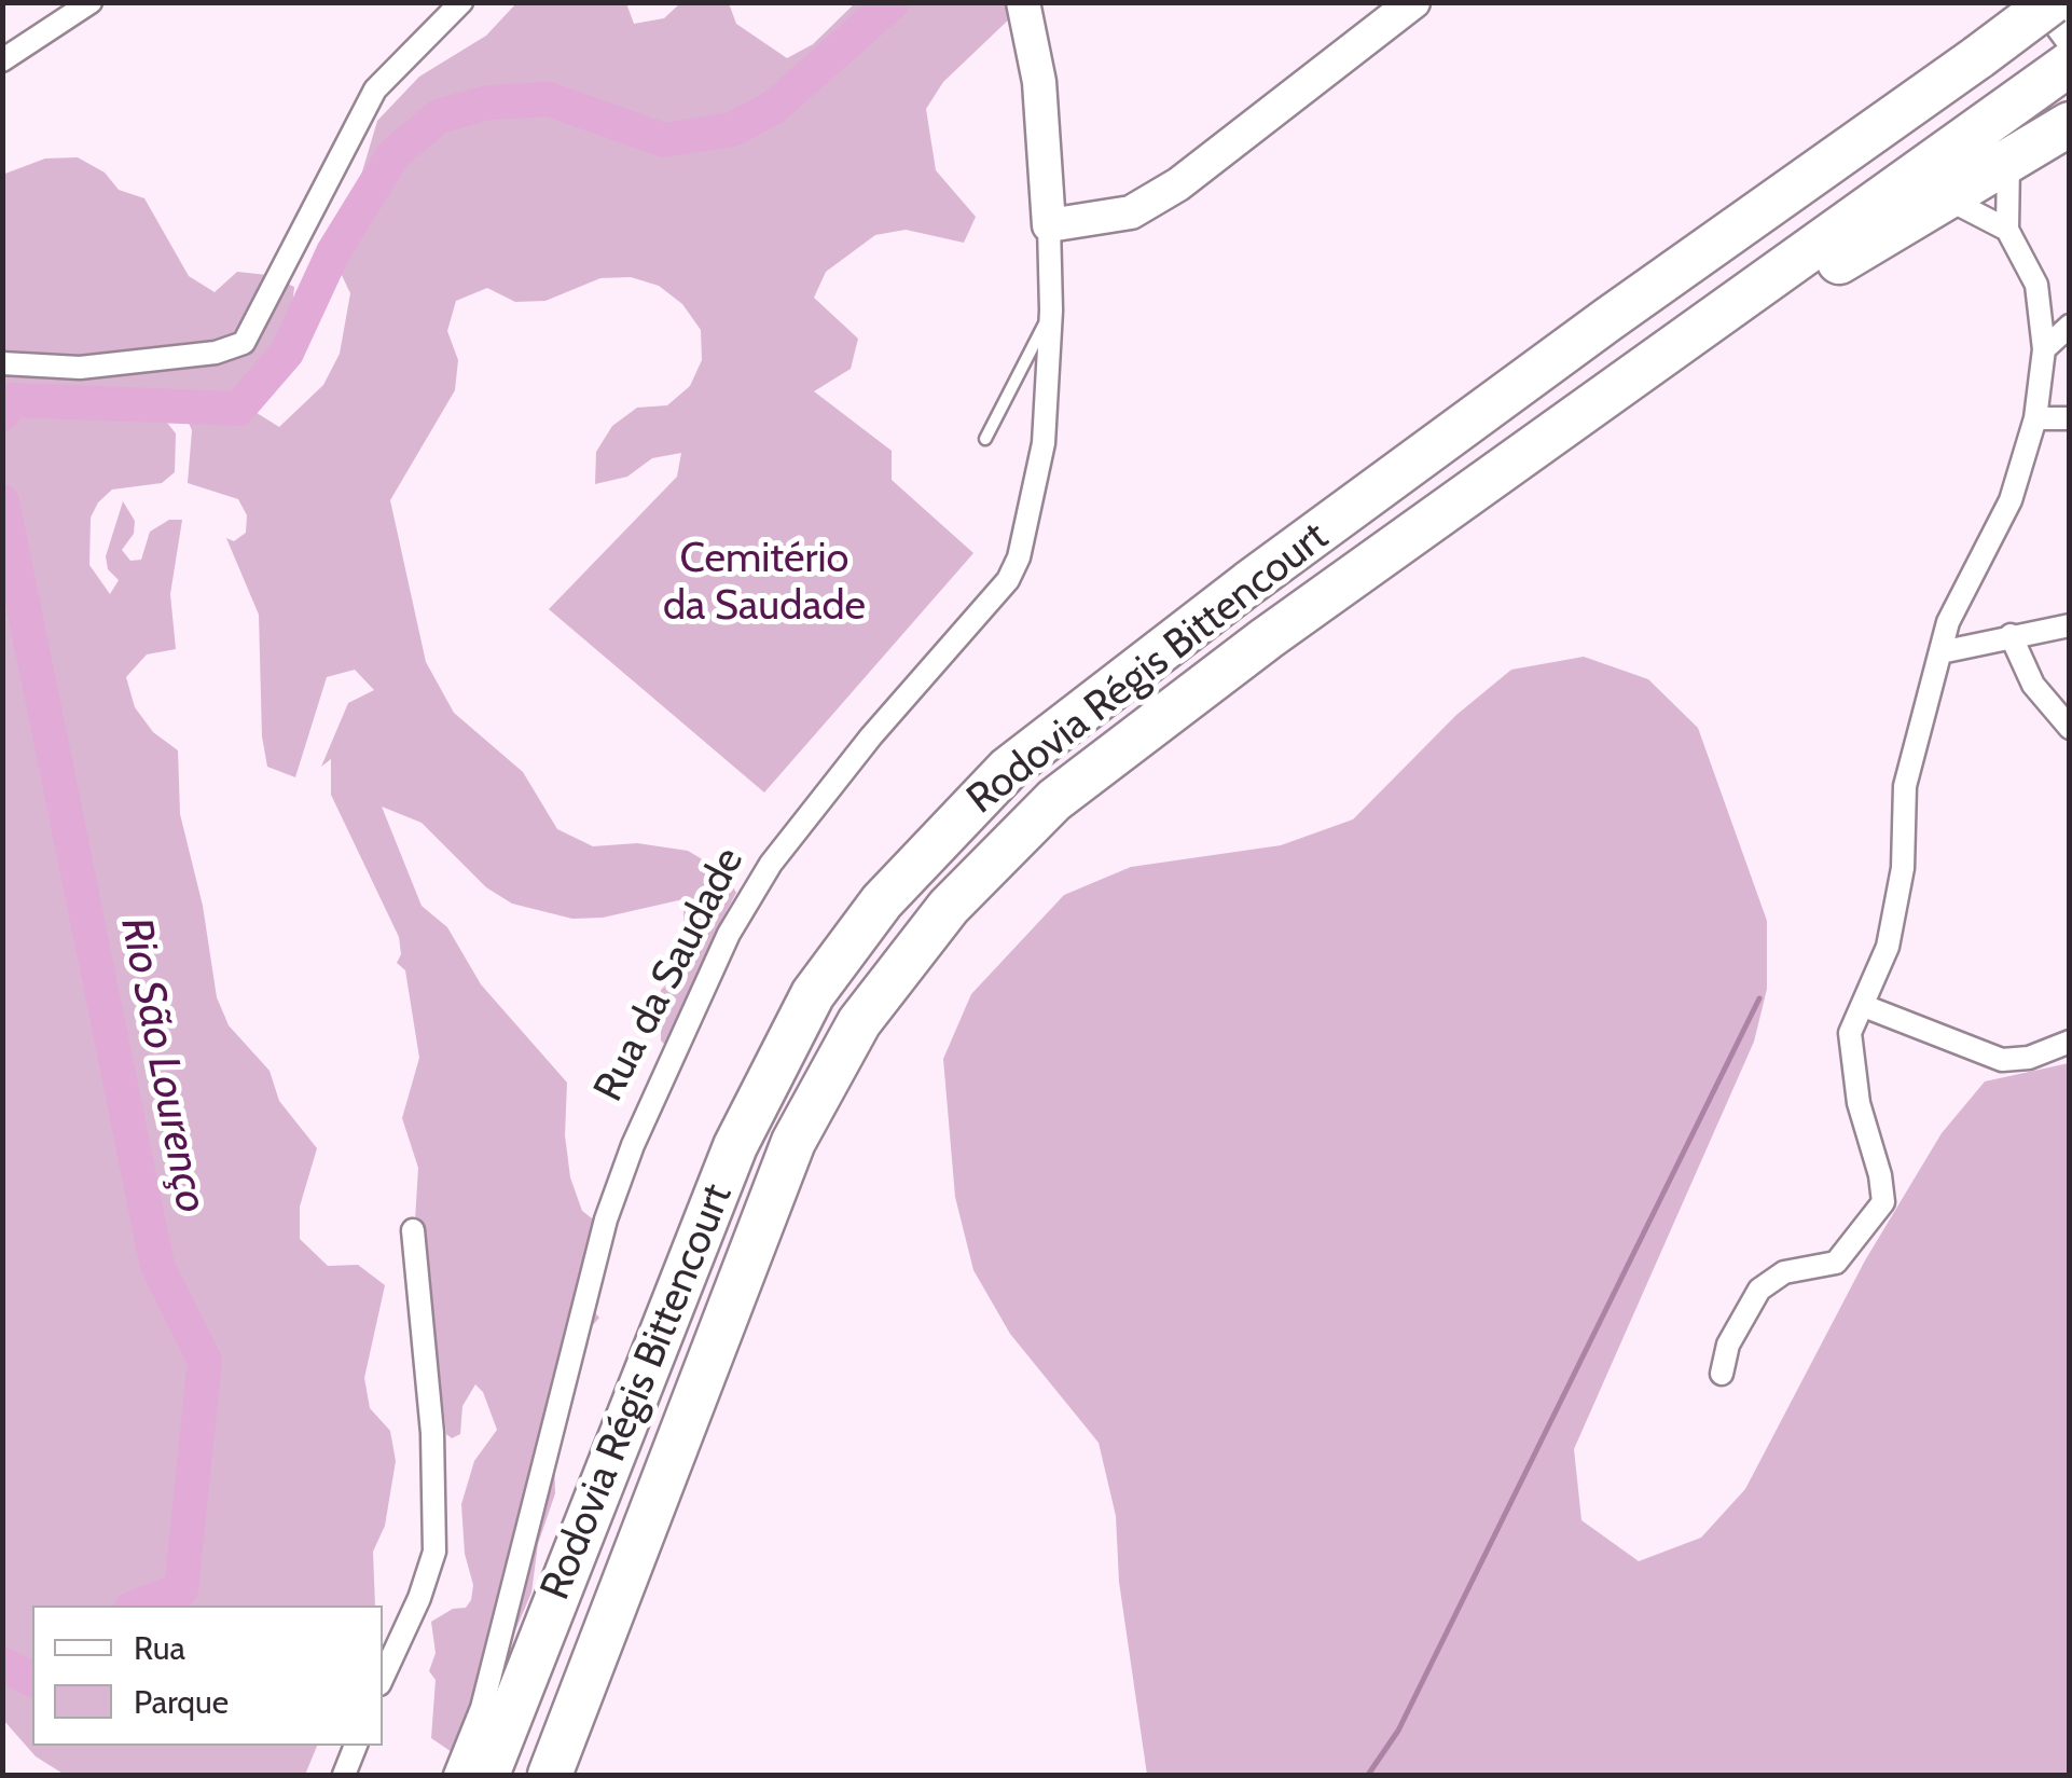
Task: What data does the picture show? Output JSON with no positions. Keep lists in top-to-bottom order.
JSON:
{
  "streets": {
    "highway": ["Rodovia Régis Bittencourt"],
    "street": ["Rua da Saudade"]
  },
  "crossings": [
    ["Rodovia Régis Bittencourt", "Rua da Saudade"]
  ],
  "water": ["Rio São Lourenço"],
  "parks": ["Cemitério da Saudade"],
  "legend": ["Rua", "Parque"]
}
